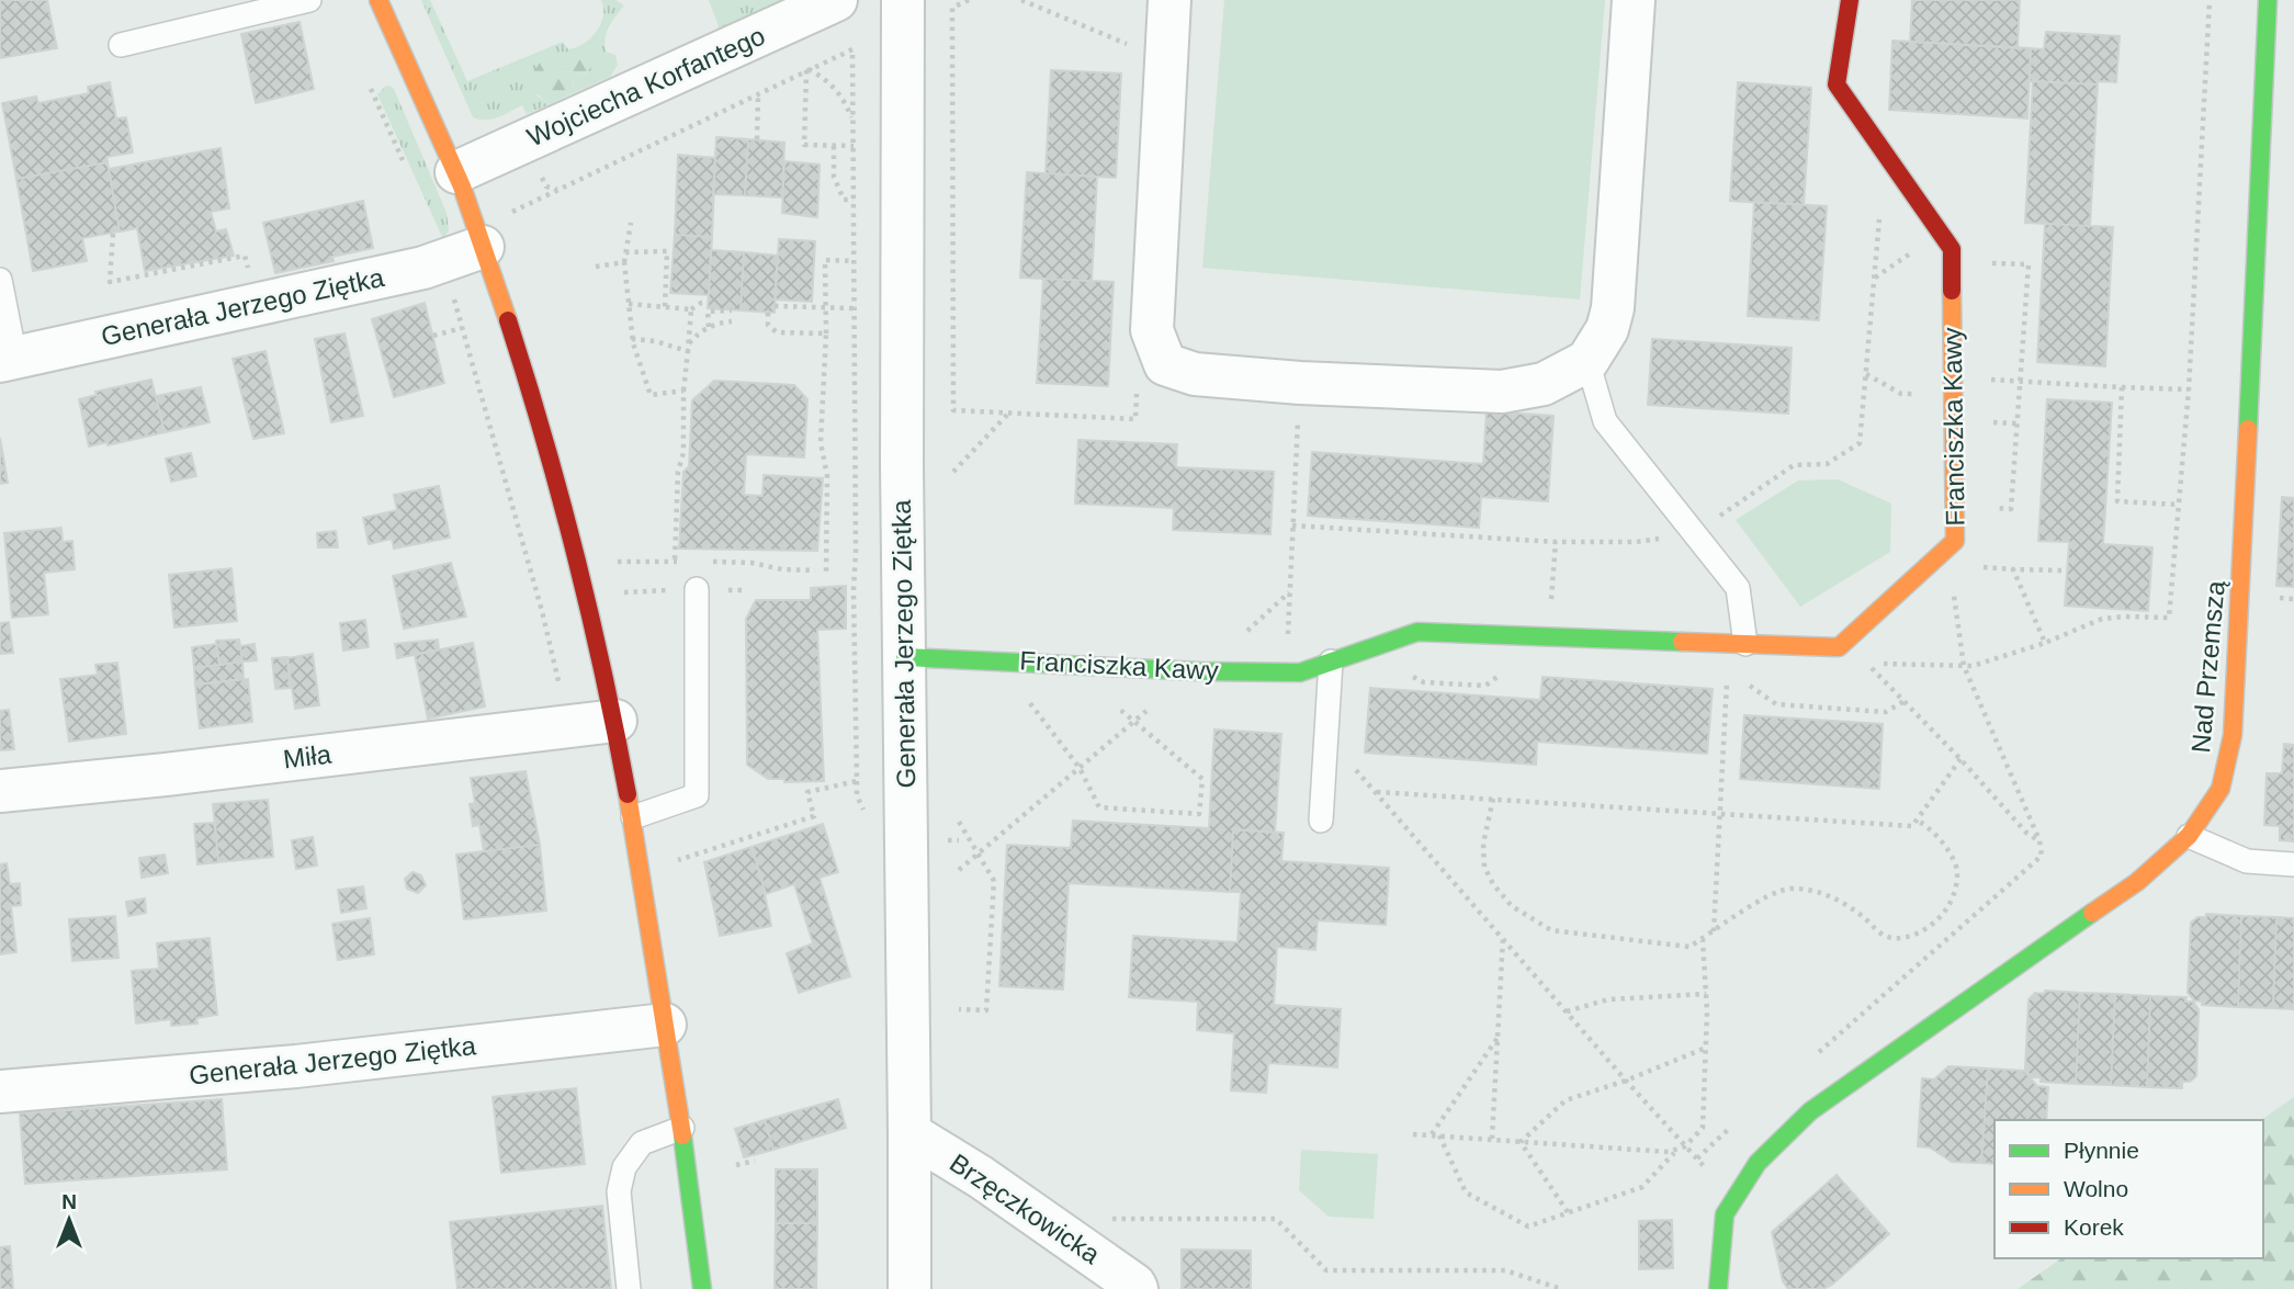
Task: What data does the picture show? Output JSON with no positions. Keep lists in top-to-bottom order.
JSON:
{
  "streets": {
    "street": [
      "Wojciecha Korfantego",
      "Generała Jerzego Ziętka",
      "Franciszka Kawy",
      "Nad Przemszą",
      "Miła",
      "Brzęczkowicka"
    ]
  },
  "crossings": [
    ["Generała Jerzego Ziętka", "Franciszka Kawy"],
    ["Generała Jerzego Ziętka", "Brzęczkowicka"]
  ],
  "legend": ["Płynnie", "Wolno", "Korek"],
  "north": "top"
}
